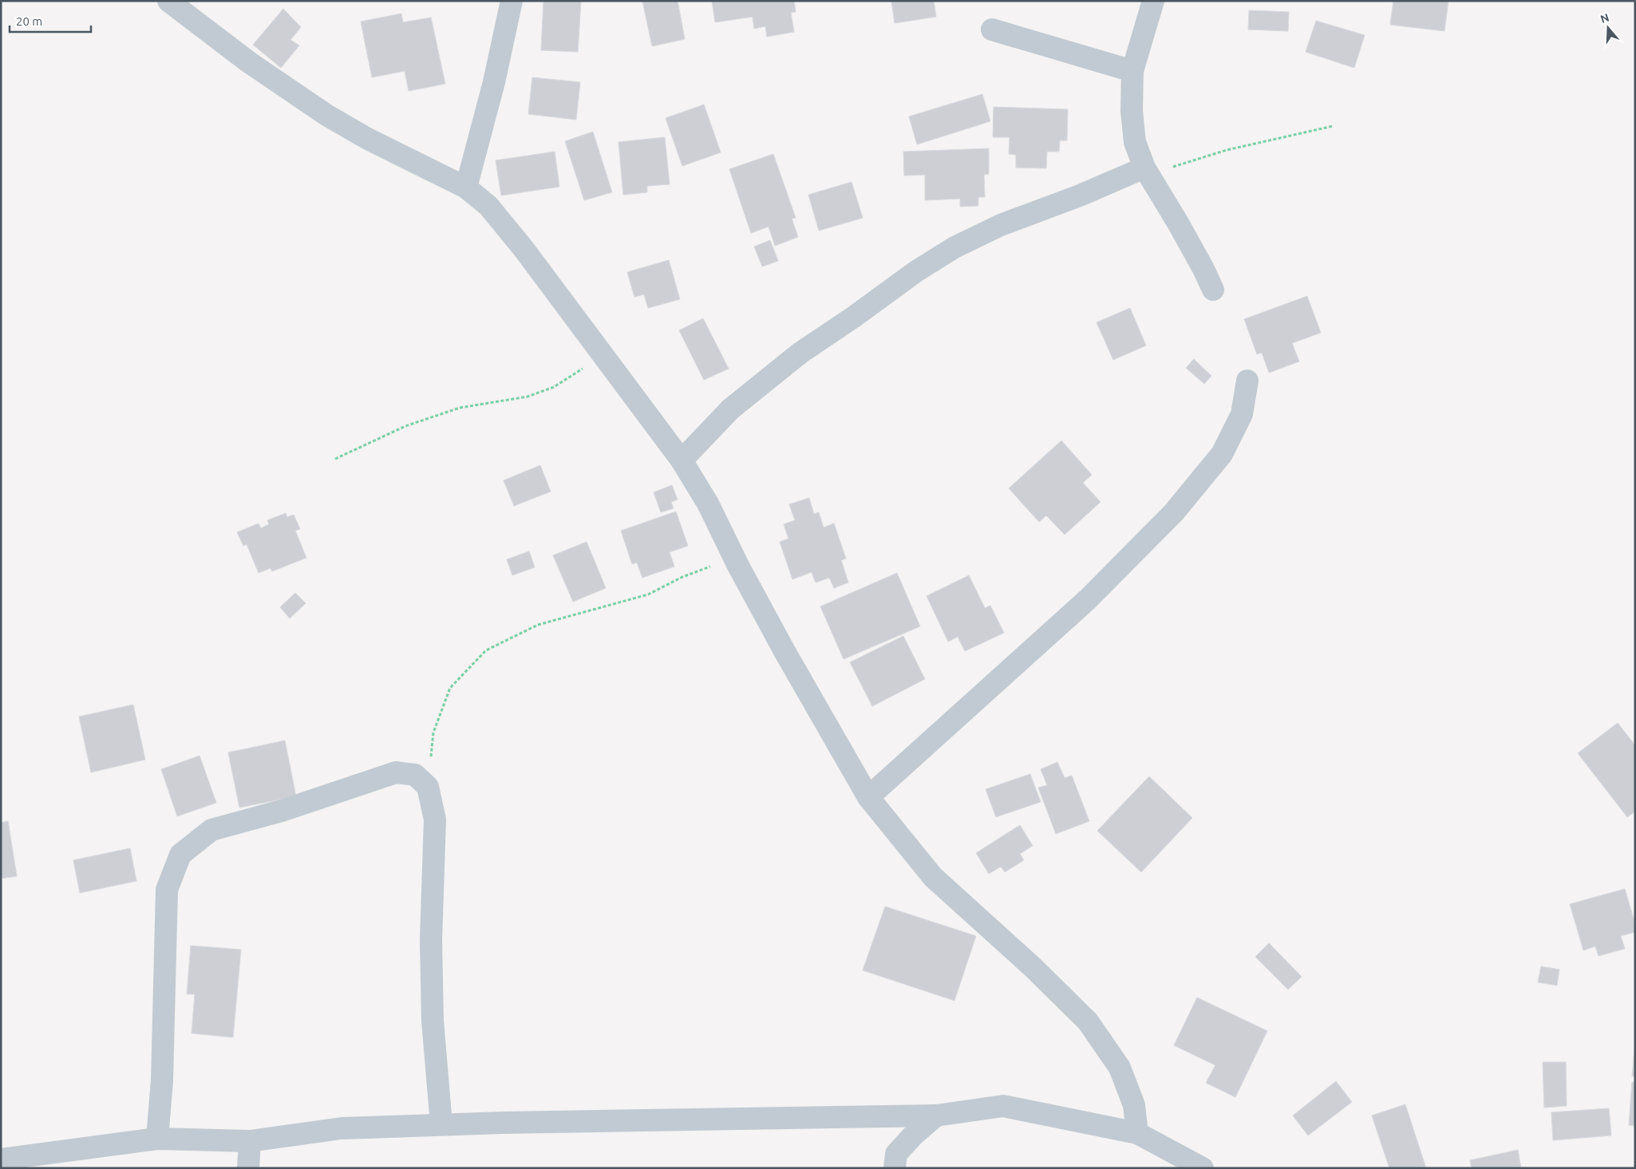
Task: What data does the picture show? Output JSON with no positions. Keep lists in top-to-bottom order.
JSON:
{
  "scale_bar": "20 m",
  "north": "top"
}
